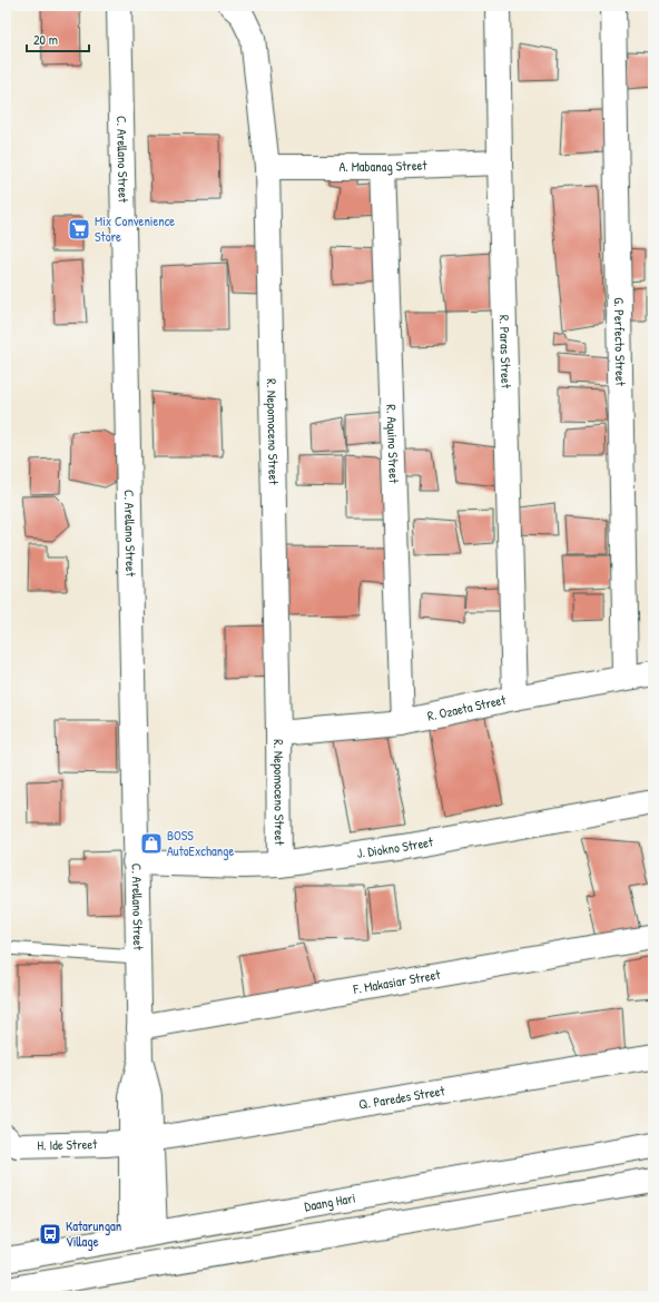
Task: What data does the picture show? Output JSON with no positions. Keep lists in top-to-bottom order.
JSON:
{
  "streets": {
    "street": [
      "C. Arellano Street",
      "A. Mabanag Street",
      "G. Perfecto Street",
      "R. Paras Street",
      "R. Nepomoceno Street",
      "R. Aquino Street",
      "R. Ozaeta Street",
      "J. Diokno Street",
      "F. Makasiar Street",
      "Q. Paredes Street",
      "H. Ide Street",
      "Daang Hari"
    ]
  },
  "crossings": [
    ["C. Arellano Street", "J. Diokno Street"],
    ["C. Arellano Street", "F. Makasiar Street"],
    ["C. Arellano Street", "Q. Paredes Street"],
    ["C. Arellano Street", "H. Ide Street"],
    ["C. Arellano Street", "Daang Hari"],
    ["A. Mabanag Street", "R. Paras Street"],
    ["A. Mabanag Street", "R. Nepomoceno Street"],
    ["A. Mabanag Street", "R. Aquino Street"],
    ["G. Perfecto Street", "R. Ozaeta Street"],
    ["R. Paras Street", "R. Ozaeta Street"],
    ["R. Nepomoceno Street", "R. Ozaeta Street"],
    ["R. Nepomoceno Street", "J. Diokno Street"],
    ["R. Aquino Street", "R. Ozaeta Street"],
    ["Q. Paredes Street", "H. Ide Street"]
  ],
  "places": {
    "supermarket": ["Mix Convenience Store"],
    "shop": ["BOSS AutoExchange"],
    "bus stop": ["Katarungan Village"]
  },
  "scale_bar": "20 m"
}
